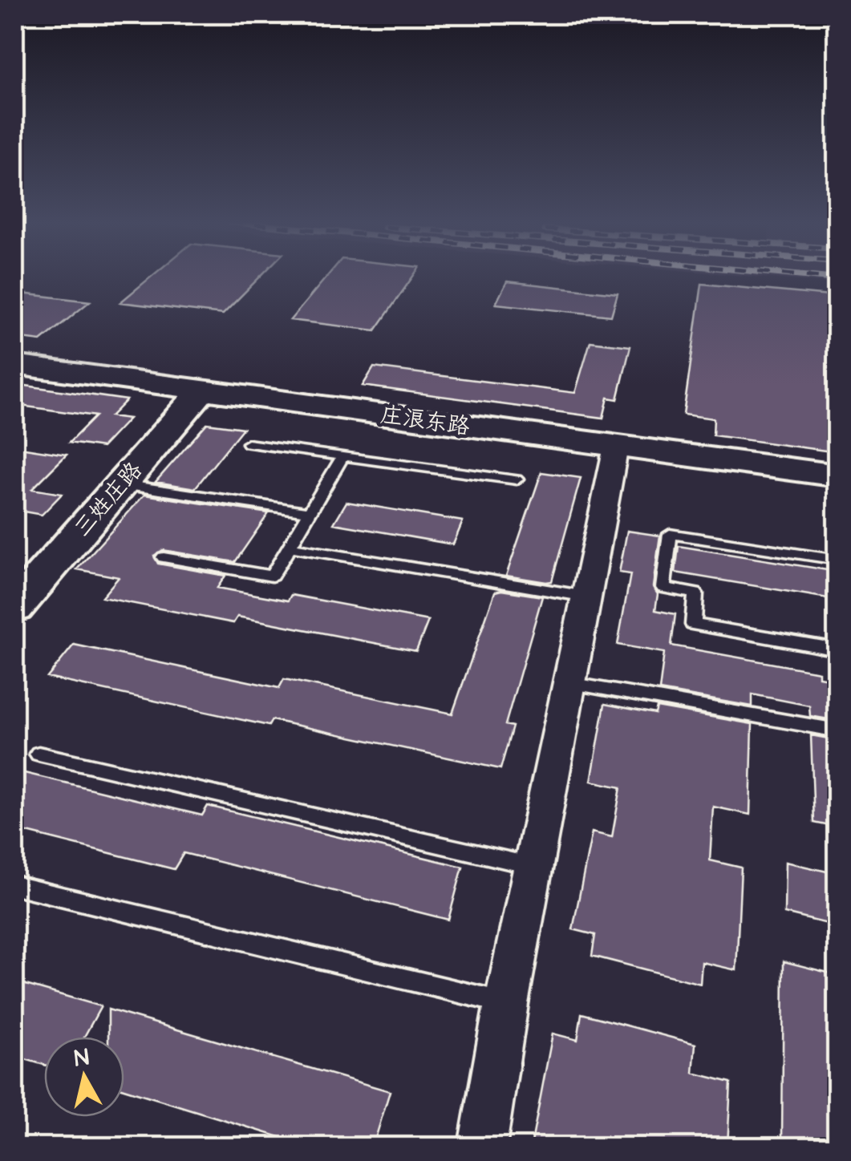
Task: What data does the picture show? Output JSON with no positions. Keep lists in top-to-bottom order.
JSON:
{
  "streets": {
    "street": ["庄浪东路", "三姓庄路"]
  },
  "crossings": [
    ["庄浪东路", "三姓庄路"]
  ],
  "north": "top"
}
